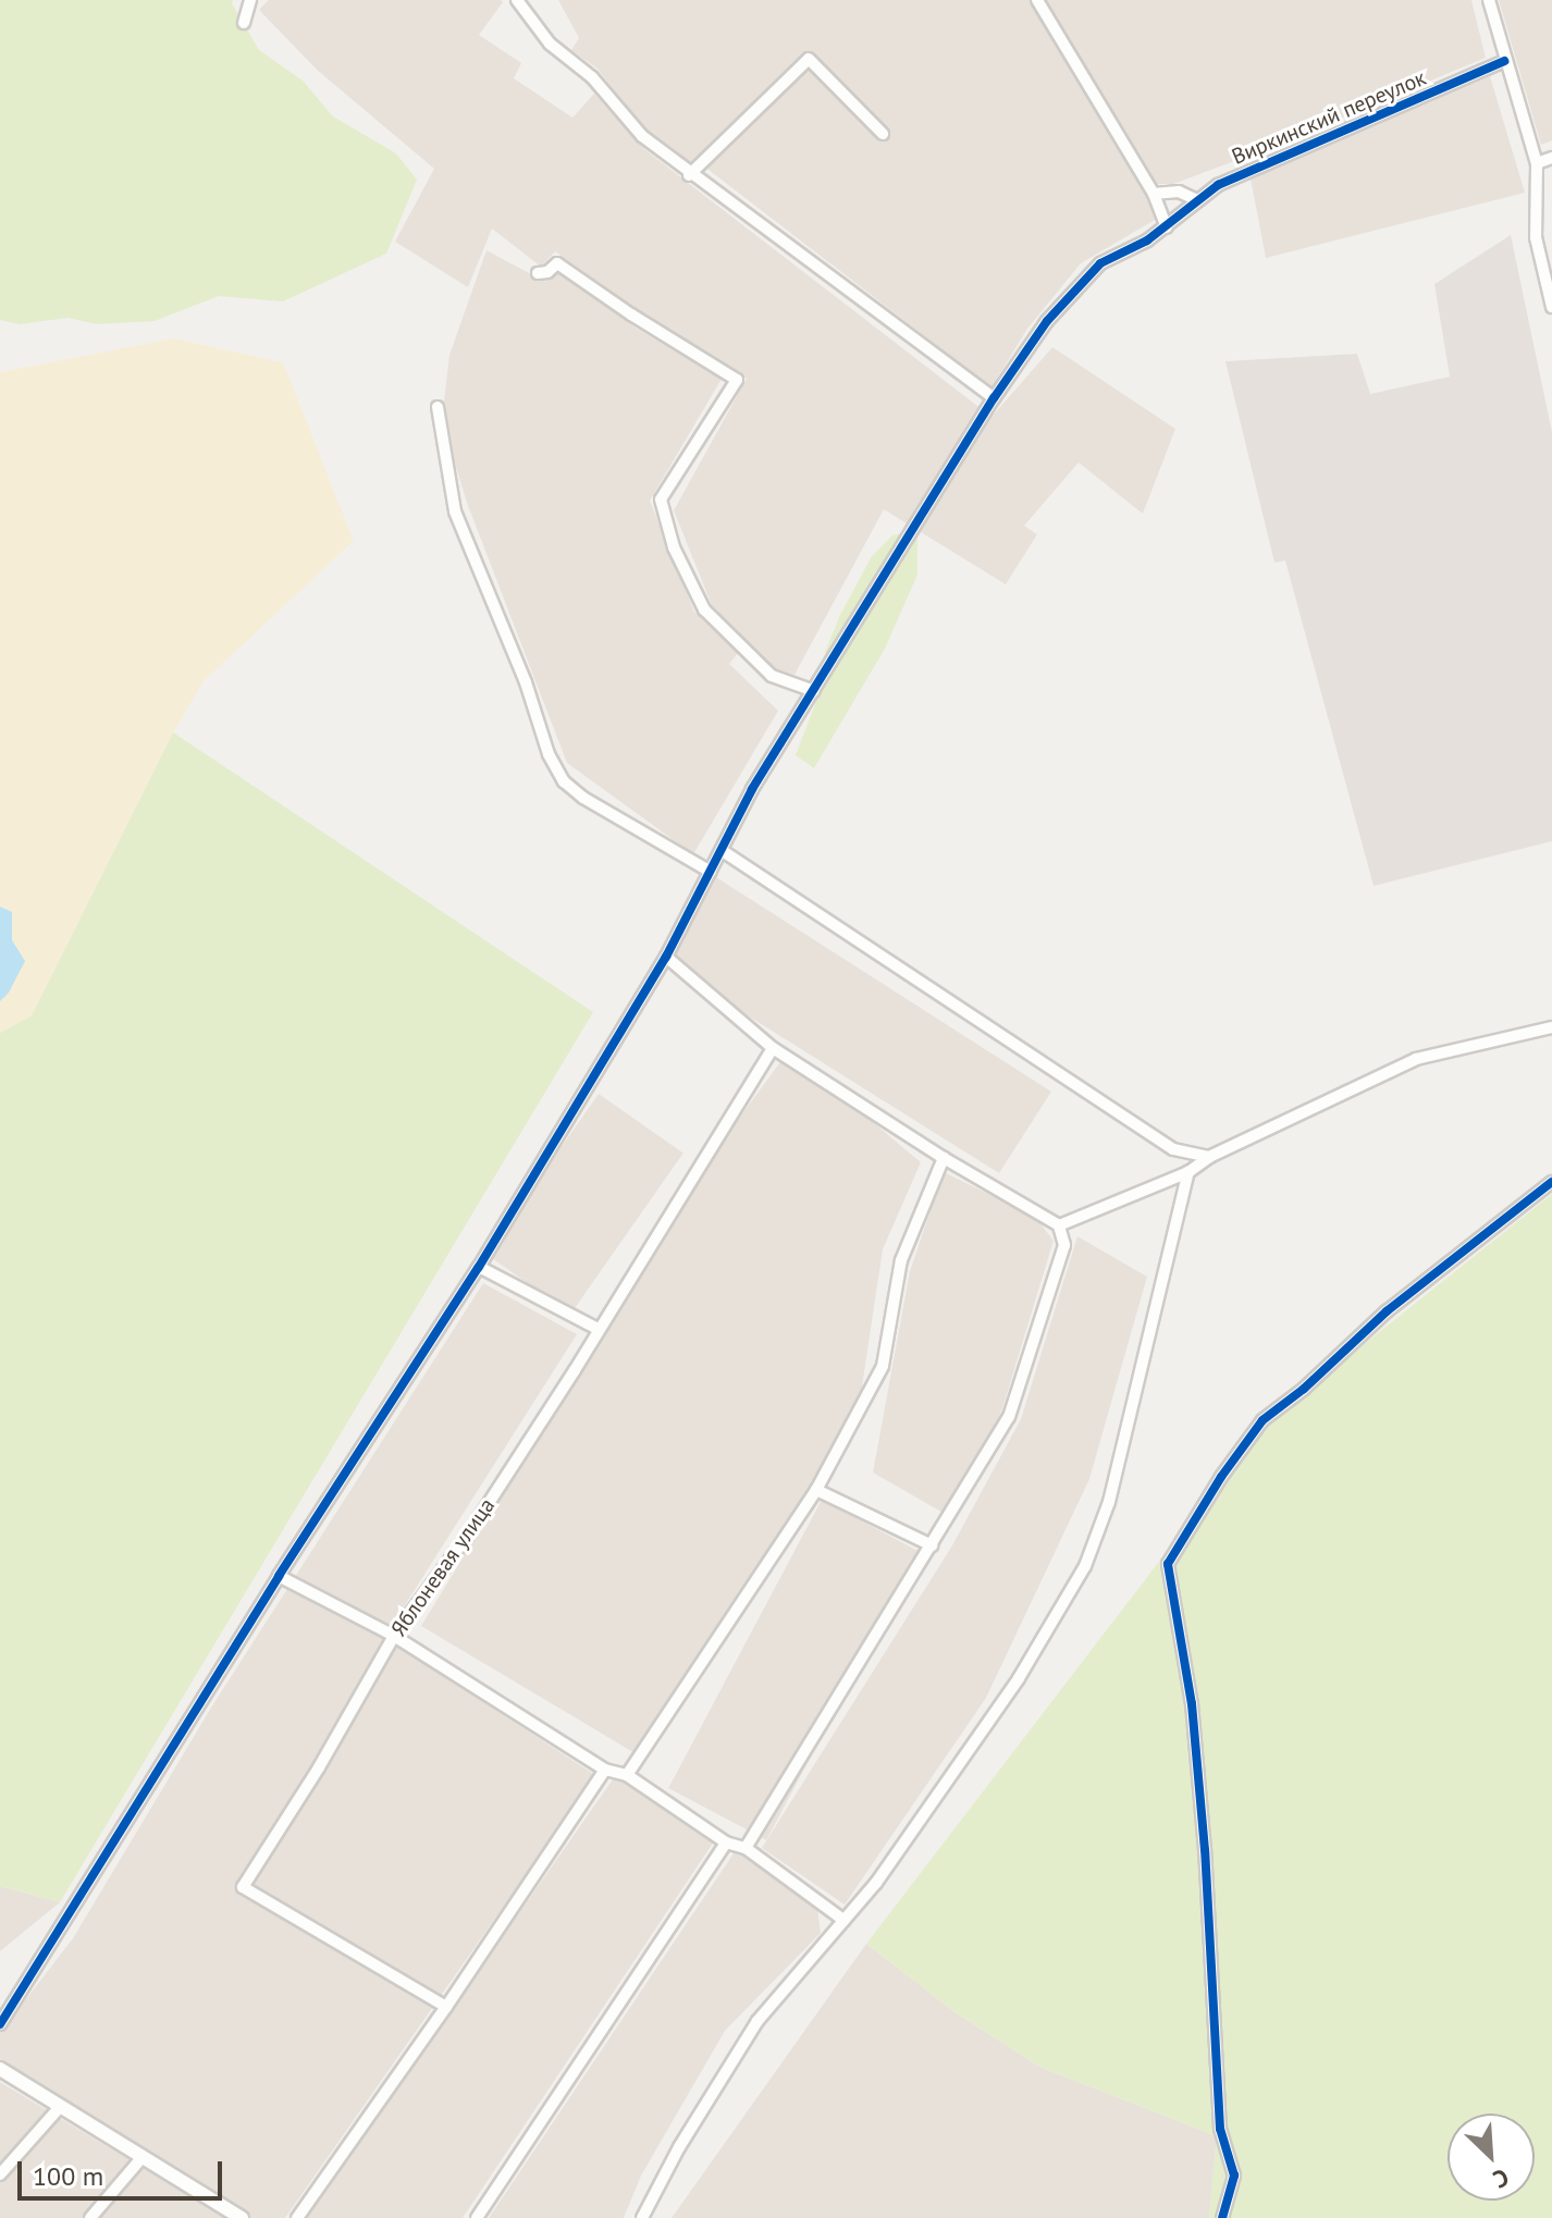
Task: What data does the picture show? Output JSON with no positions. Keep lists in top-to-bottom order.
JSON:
{
  "streets": {
    "street": ["Виркинский переулок", "Яблоневая улица"]
  },
  "scale_bar": "100 m",
  "north": "bottom right"
}
